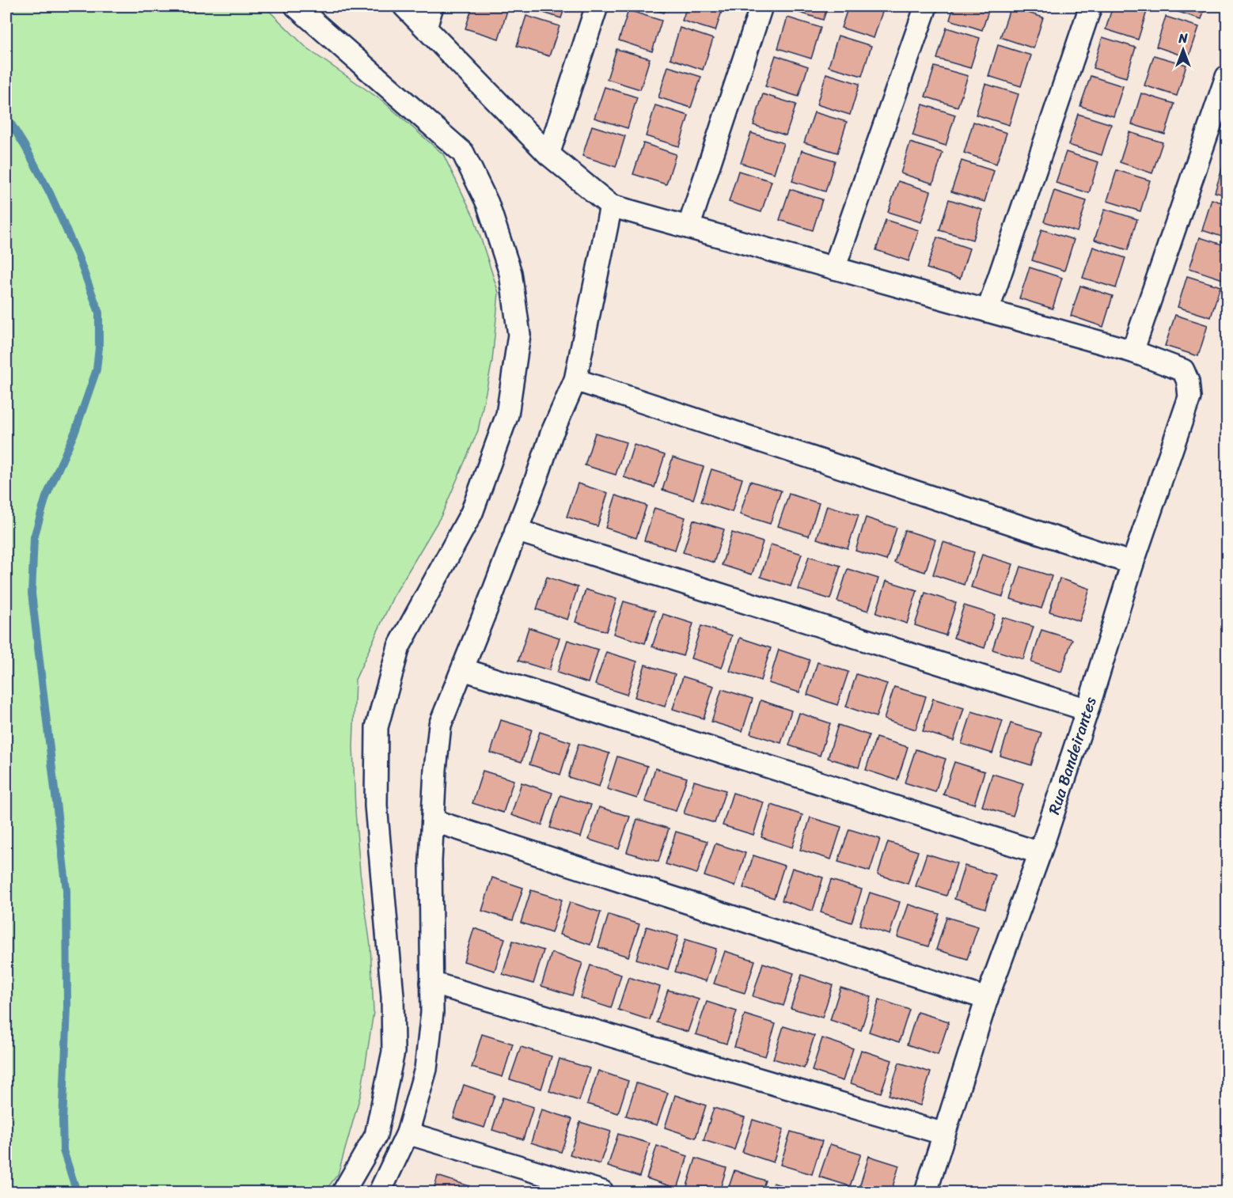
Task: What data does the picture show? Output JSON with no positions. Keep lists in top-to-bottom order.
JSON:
{
  "streets": {
    "street": ["Rua Bandeirantes"]
  },
  "north": "top"
}
